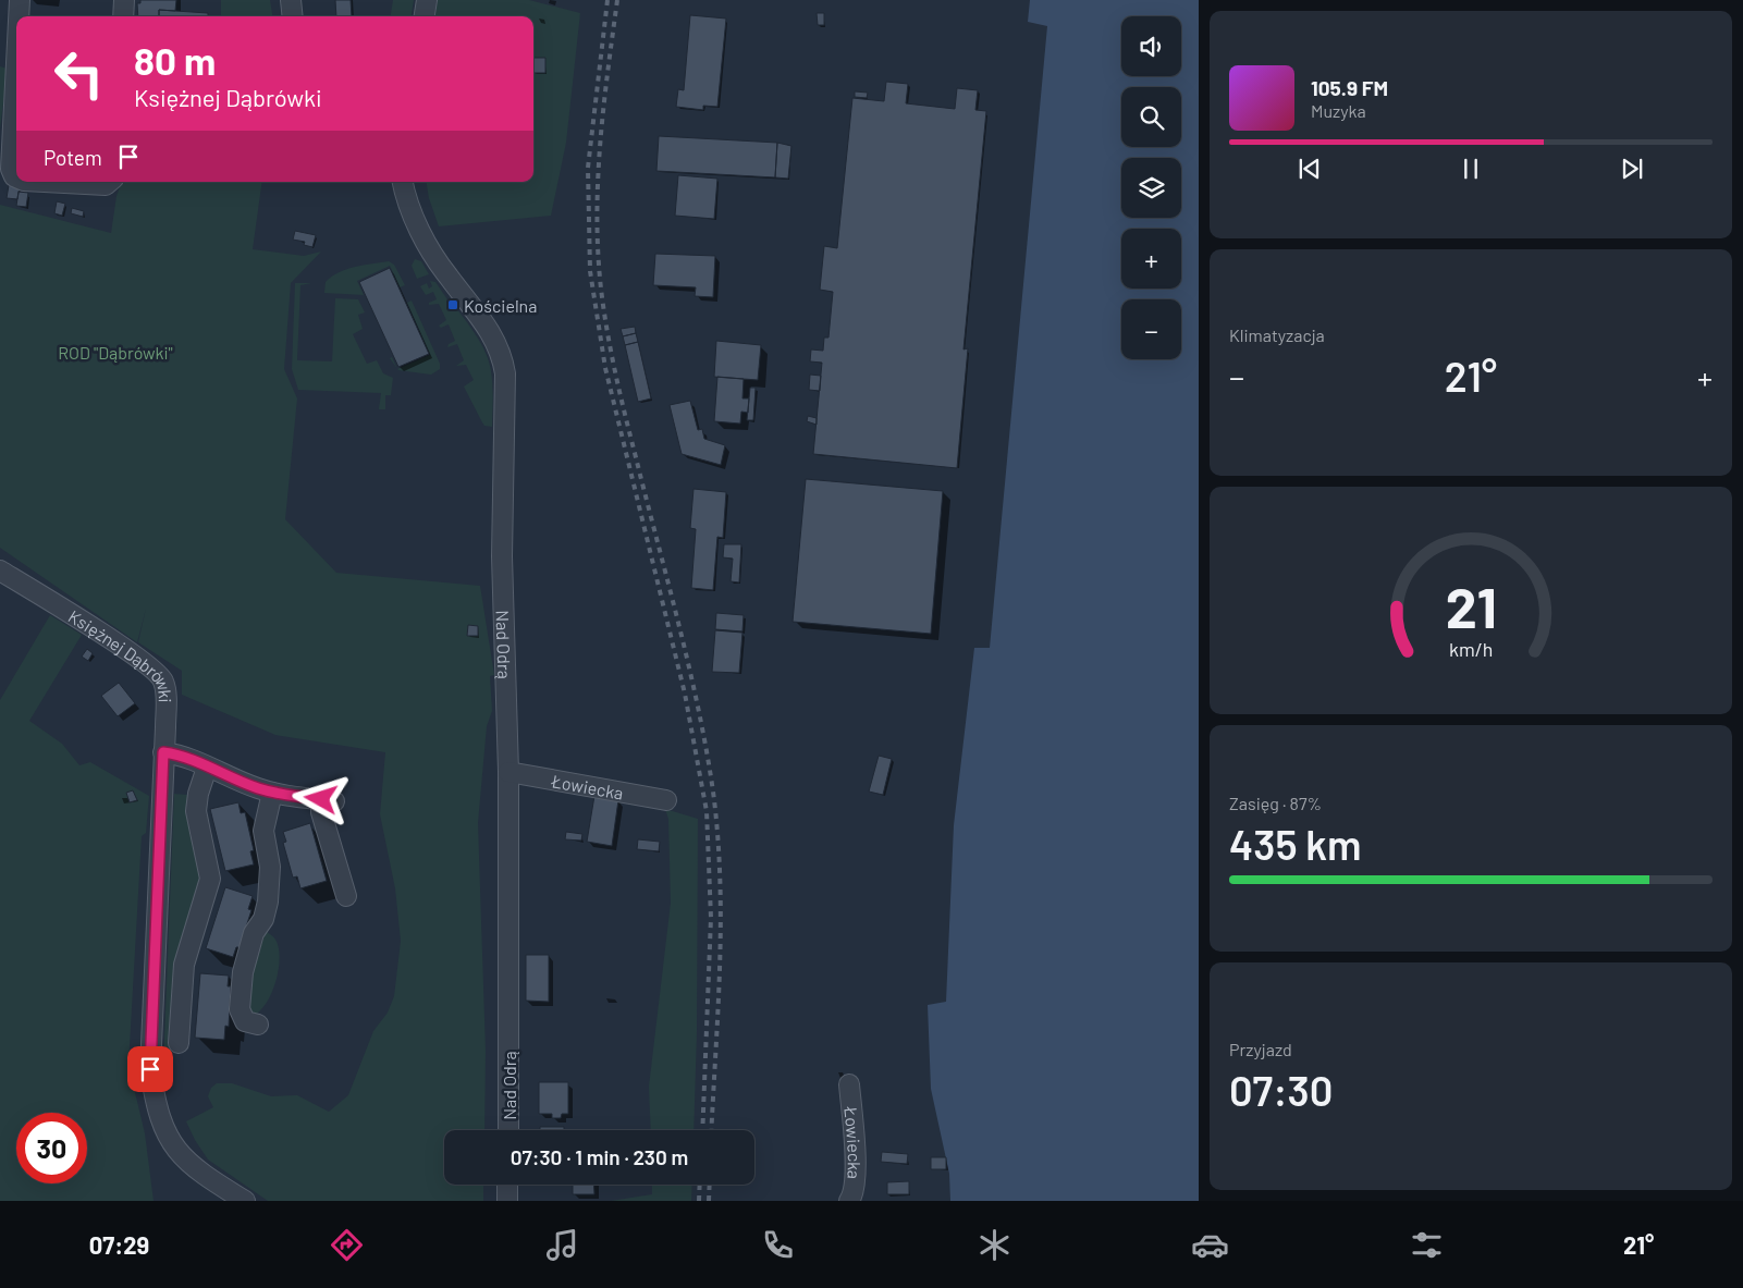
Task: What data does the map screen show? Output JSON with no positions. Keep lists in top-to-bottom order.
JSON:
{
  "streets": {
    "street": ["Nad Odrą", "Księżnej Dąbrówki", "Łowiecka"]
  },
  "crossings": [
    ["Nad Odrą", "Łowiecka"]
  ],
  "parks": ["ROD \"Dąbrówki\""],
  "places": {
    "transit": ["Kościelna"]
  },
  "page": {
    "map_buttons": ["+", "−"],
    "turn": ["80 m", "Księżnej Dąbrówki"],
    "song": ["105.9 FM", "Muzyka"],
    "then": "Potem",
    "tile": [
      "Klimatyzacja",
      ["Zasięg · 87%", "435 km"],
      ["Przyjazd", "07:30"]
    ],
    "heat": ["−", "21°", "+"],
    "limit": "30",
    "trip": "07:30 · 1 min · 230 m",
    "tabs": ["07:29", "21°"],
    "gauge": ["21", "km/h"]
  }
}
